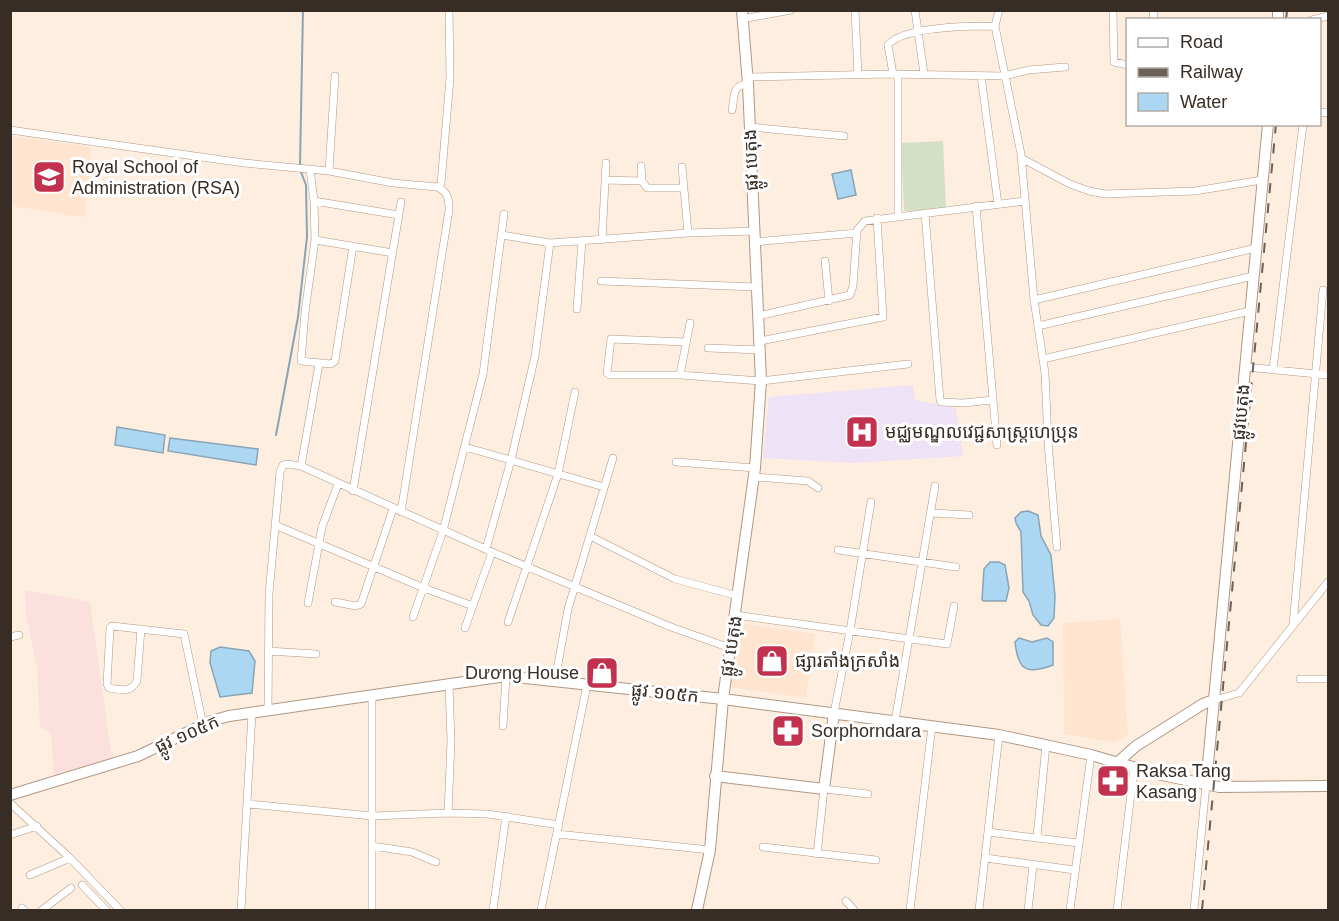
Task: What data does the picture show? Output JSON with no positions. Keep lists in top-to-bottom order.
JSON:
{
  "streets": {
    "main road": ["ផ្លូវ បេតុង", "ផ្លូវបេតុង", "ផ្លូវ ១០៥ក"]
  },
  "crossings": [
    ["ផ្លូវ បេតុង", "ផ្លូវ ១០៥ក"],
    ["ផ្លូវបេតុង", "ផ្លូវ ១០៥ក"]
  ],
  "places": {
    "school or university": ["Royal School of Administration (RSA)"],
    "hospital": ["មជ្ឈមណ្ឌលវេជ្ជសាស្ត្រហេប្រុន"],
    "shop": ["ផ្សារតាំងក្រសាំង", "Dương House"],
    "pharmacy": ["Sorphorndara", "Raksa Tang Kasang"]
  },
  "legend": ["Road", "Railway", "Water"]
}
